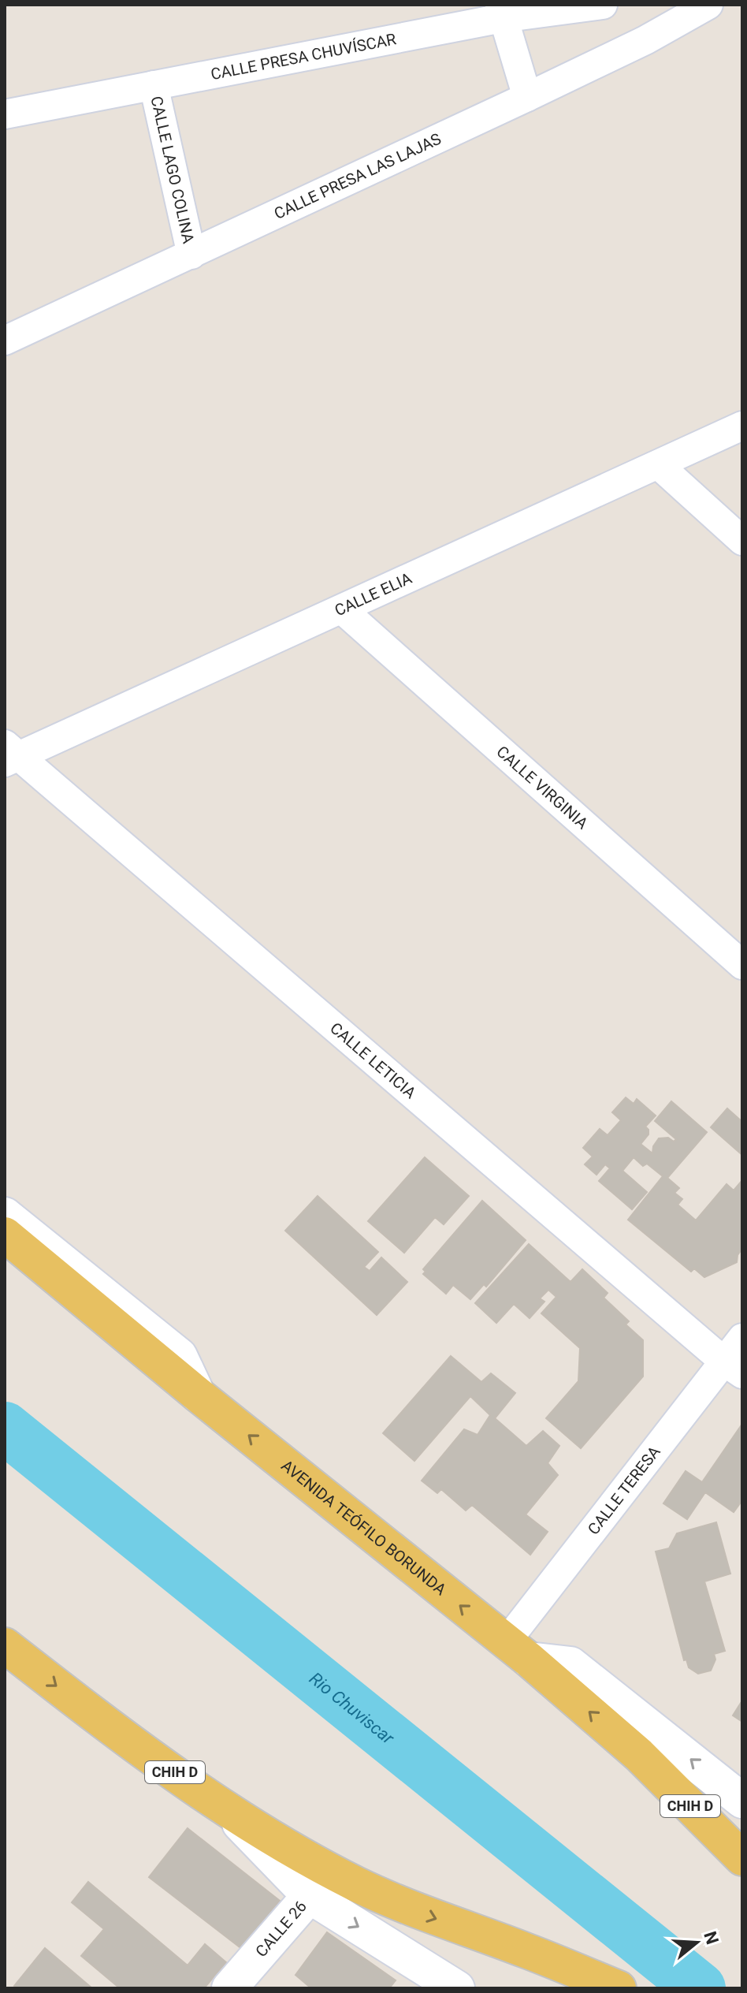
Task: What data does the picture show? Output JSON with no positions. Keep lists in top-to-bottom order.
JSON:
{
  "streets": {
    "main road": ["AVENIDA TEÓFILO BORUNDA", "CHIH D", "CALLE 26"],
    "street": [
      "CALLE PRESA CHUVÍSCAR",
      "CALLE LAGO COLINA",
      "CALLE PRESA LAS LAJAS",
      "CALLE ELIA",
      "CALLE VIRGINIA",
      "CALLE LETICIA",
      "CALLE TERESA"
    ]
  },
  "crossings": [
    ["CALLE PRESA CHUVÍSCAR", "CALLE LAGO COLINA"],
    ["CALLE LAGO COLINA", "CALLE PRESA LAS LAJAS"],
    ["CALLE ELIA", "CALLE VIRGINIA"],
    ["CALLE ELIA", "CALLE LETICIA"],
    ["CALLE LETICIA", "CALLE TERESA"],
    ["CALLE TERESA", "AVENIDA TEÓFILO BORUNDA"],
    ["AVENIDA TEÓFILO BORUNDA", "CHIH D"],
    ["CHIH D", "CALLE 26"]
  ],
  "water": ["Rio Chuviscar"],
  "north": "right"
}
